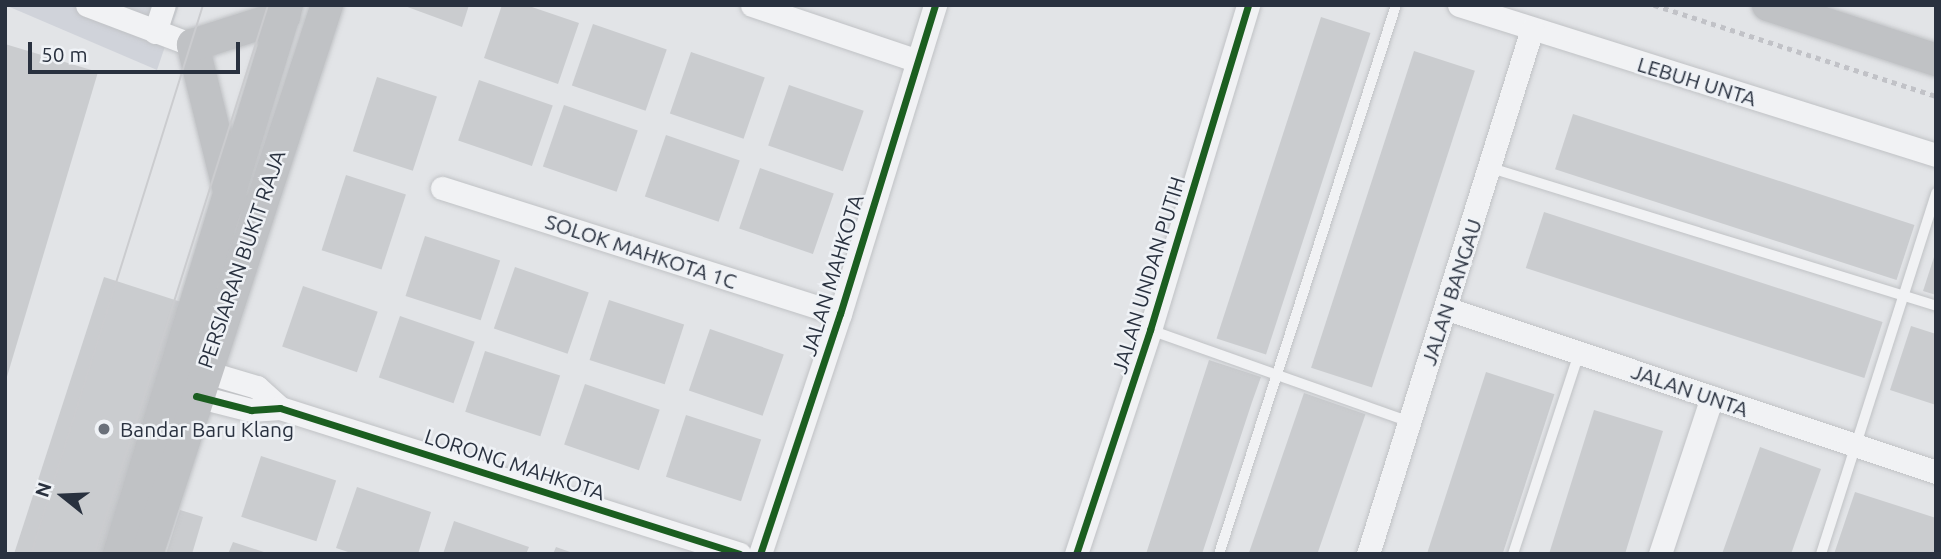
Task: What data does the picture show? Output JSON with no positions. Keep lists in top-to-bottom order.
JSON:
{
  "streets": {
    "main road": ["PERSIARAN BUKIT RAJA"],
    "street": [
      "LEBUH UNTA",
      "SOLOK MAHKOTA 1C",
      "JALAN MAHKOTA",
      "JALAN UNDAN PUTIH",
      "JALAN BANGAU",
      "JALAN UNTA",
      "LORONG MAHKOTA"
    ]
  },
  "crossings": [
    ["LEBUH UNTA", "JALAN BANGAU"],
    ["SOLOK MAHKOTA 1C", "JALAN MAHKOTA"],
    ["PERSIARAN BUKIT RAJA", "LORONG MAHKOTA"],
    ["JALAN BANGAU", "JALAN UNTA"]
  ],
  "places": ["Bandar Baru Klang"],
  "scale_bar": "50 m",
  "north": "left"
}
